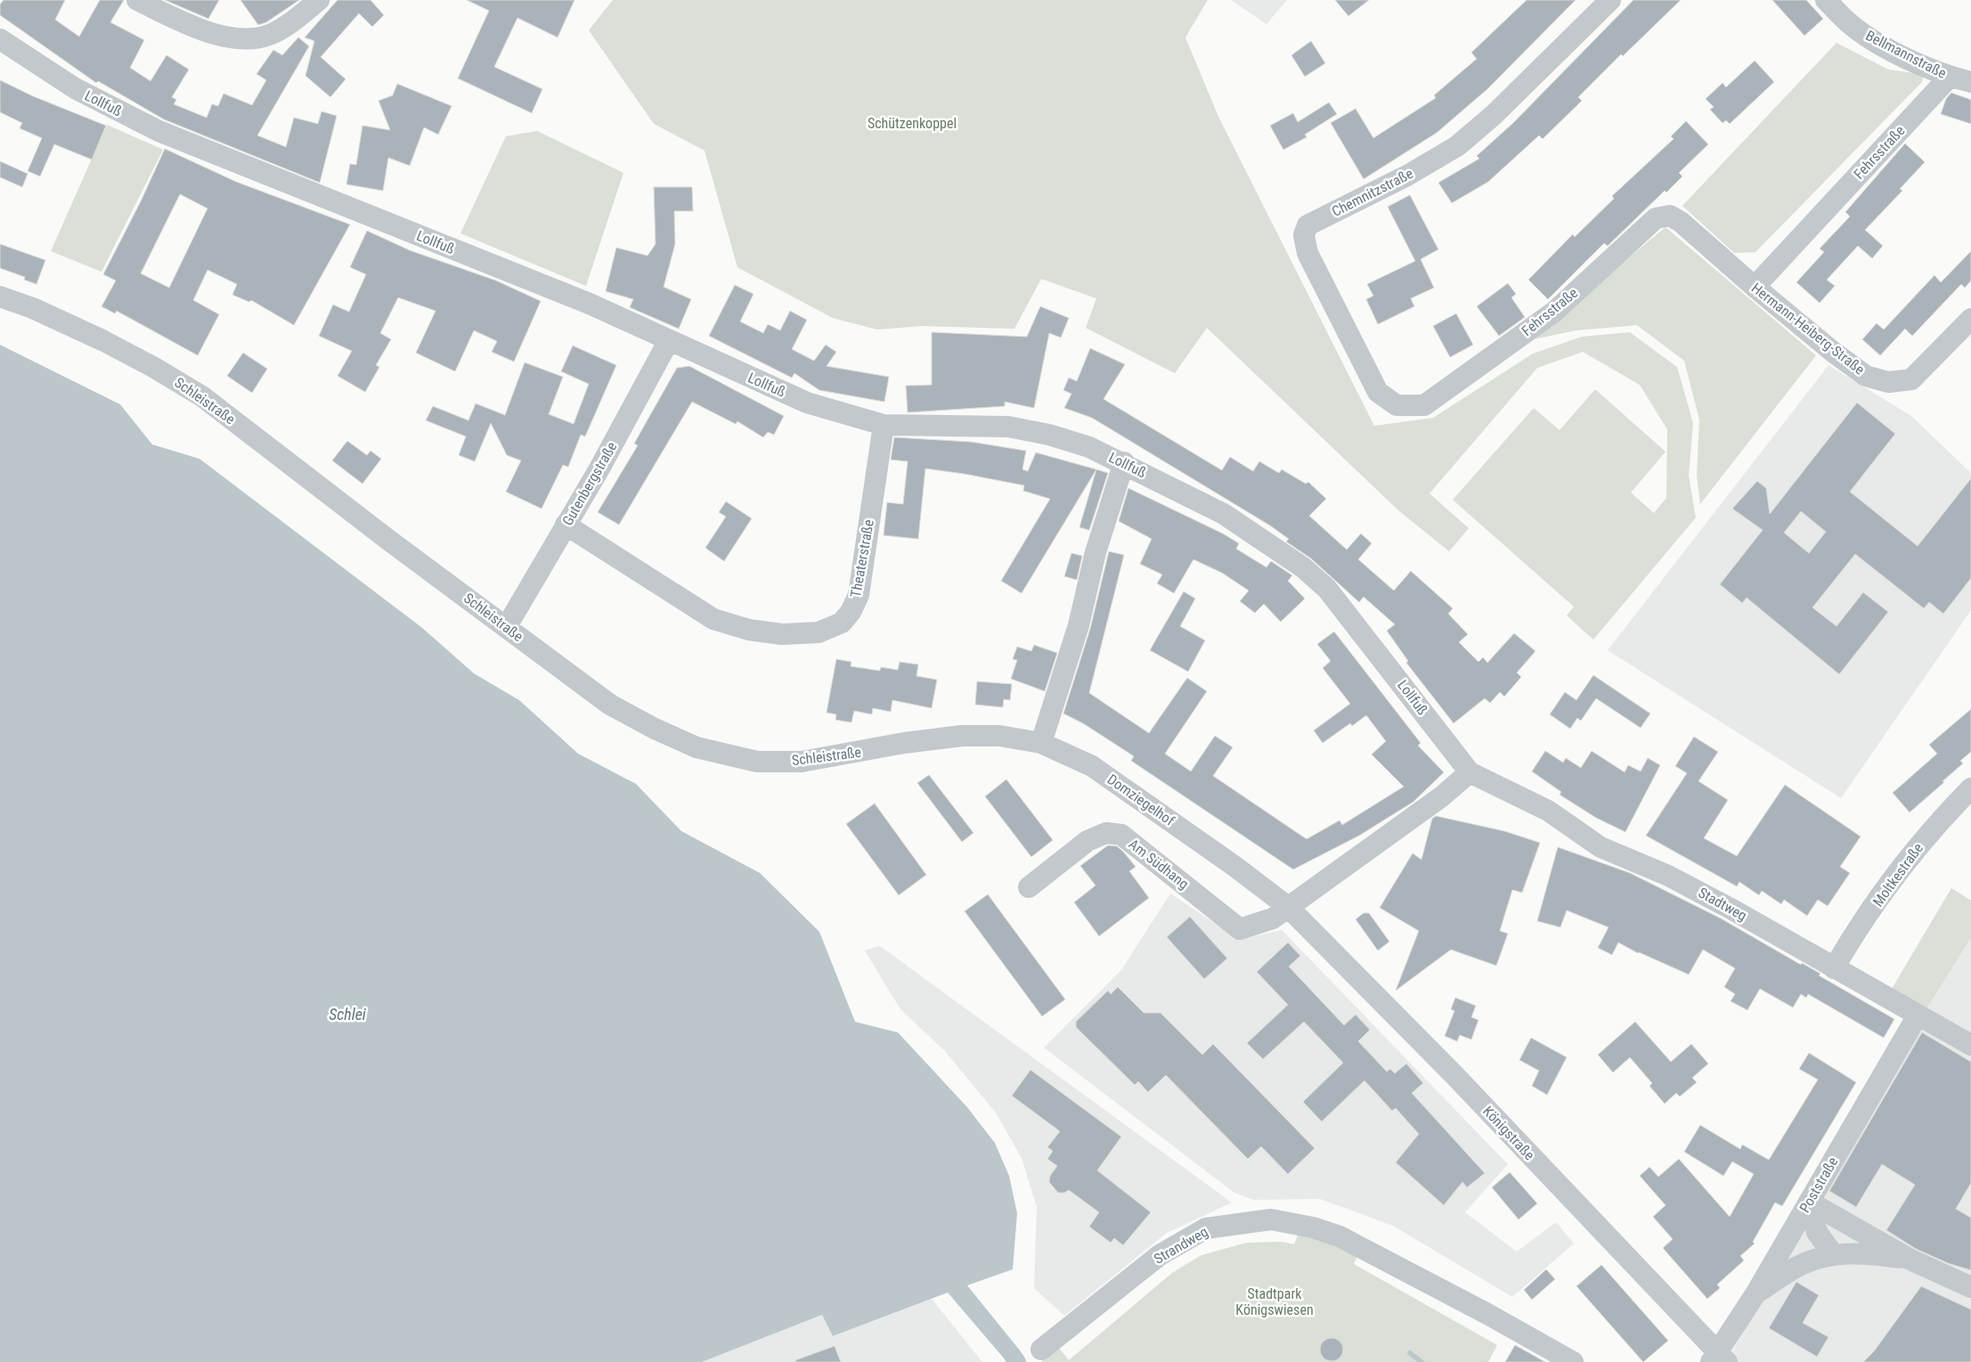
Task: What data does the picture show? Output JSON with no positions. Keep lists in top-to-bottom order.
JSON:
{
  "streets": {
    "street": [
      "Bellmannstraße",
      "Lollfuß",
      "Fehrsstraße",
      "Chemnitzstraße",
      "Hermann-Heiberg-Straße",
      "Schleistraße",
      "Gutenbergstraße",
      "Theaterstraße",
      "Domziegelhof",
      "Am Südhang",
      "Moltkestraße",
      "Stadtweg",
      "Königstraße",
      "Poststraße",
      "Strandweg"
    ]
  },
  "crossings": [
    ["Bellmannstraße", "Fehrsstraße"],
    ["Lollfuß", "Gutenbergstraße"],
    ["Lollfuß", "Theaterstraße"],
    ["Lollfuß", "Stadtweg"],
    ["Fehrsstraße", "Chemnitzstraße"],
    ["Fehrsstraße", "Hermann-Heiberg-Straße"],
    ["Schleistraße", "Gutenbergstraße"],
    ["Schleistraße", "Domziegelhof"],
    ["Gutenbergstraße", "Theaterstraße"],
    ["Domziegelhof", "Am Südhang"],
    ["Domziegelhof", "Königstraße"],
    ["Am Südhang", "Königstraße"],
    ["Moltkestraße", "Stadtweg"],
    ["Stadtweg", "Poststraße"],
    ["Königstraße", "Poststraße"]
  ],
  "water": ["Schlei"],
  "parks": ["Schützenkoppel", "Stadtpark Königswiesen"]
}
